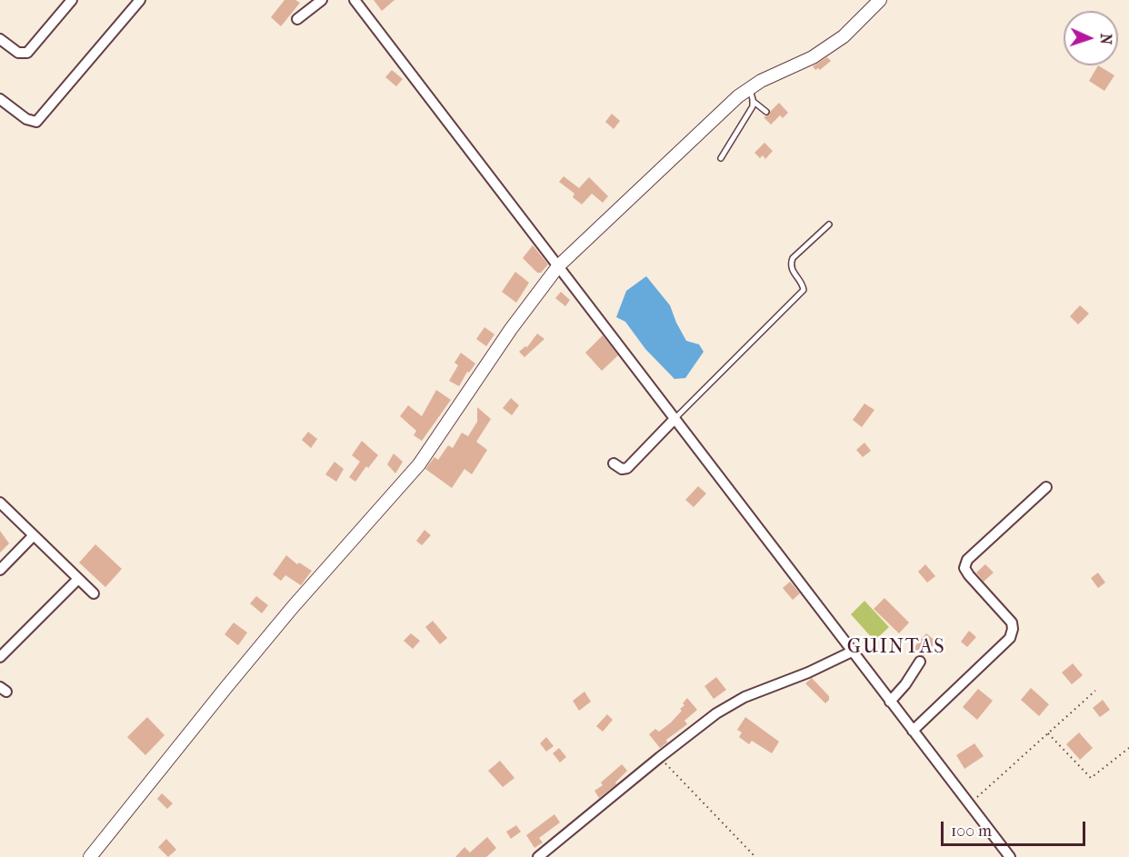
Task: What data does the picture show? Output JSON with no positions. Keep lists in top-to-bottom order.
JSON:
{
  "districts": ["GUINTAS"],
  "scale_bar": "100 m",
  "north": "right"
}
